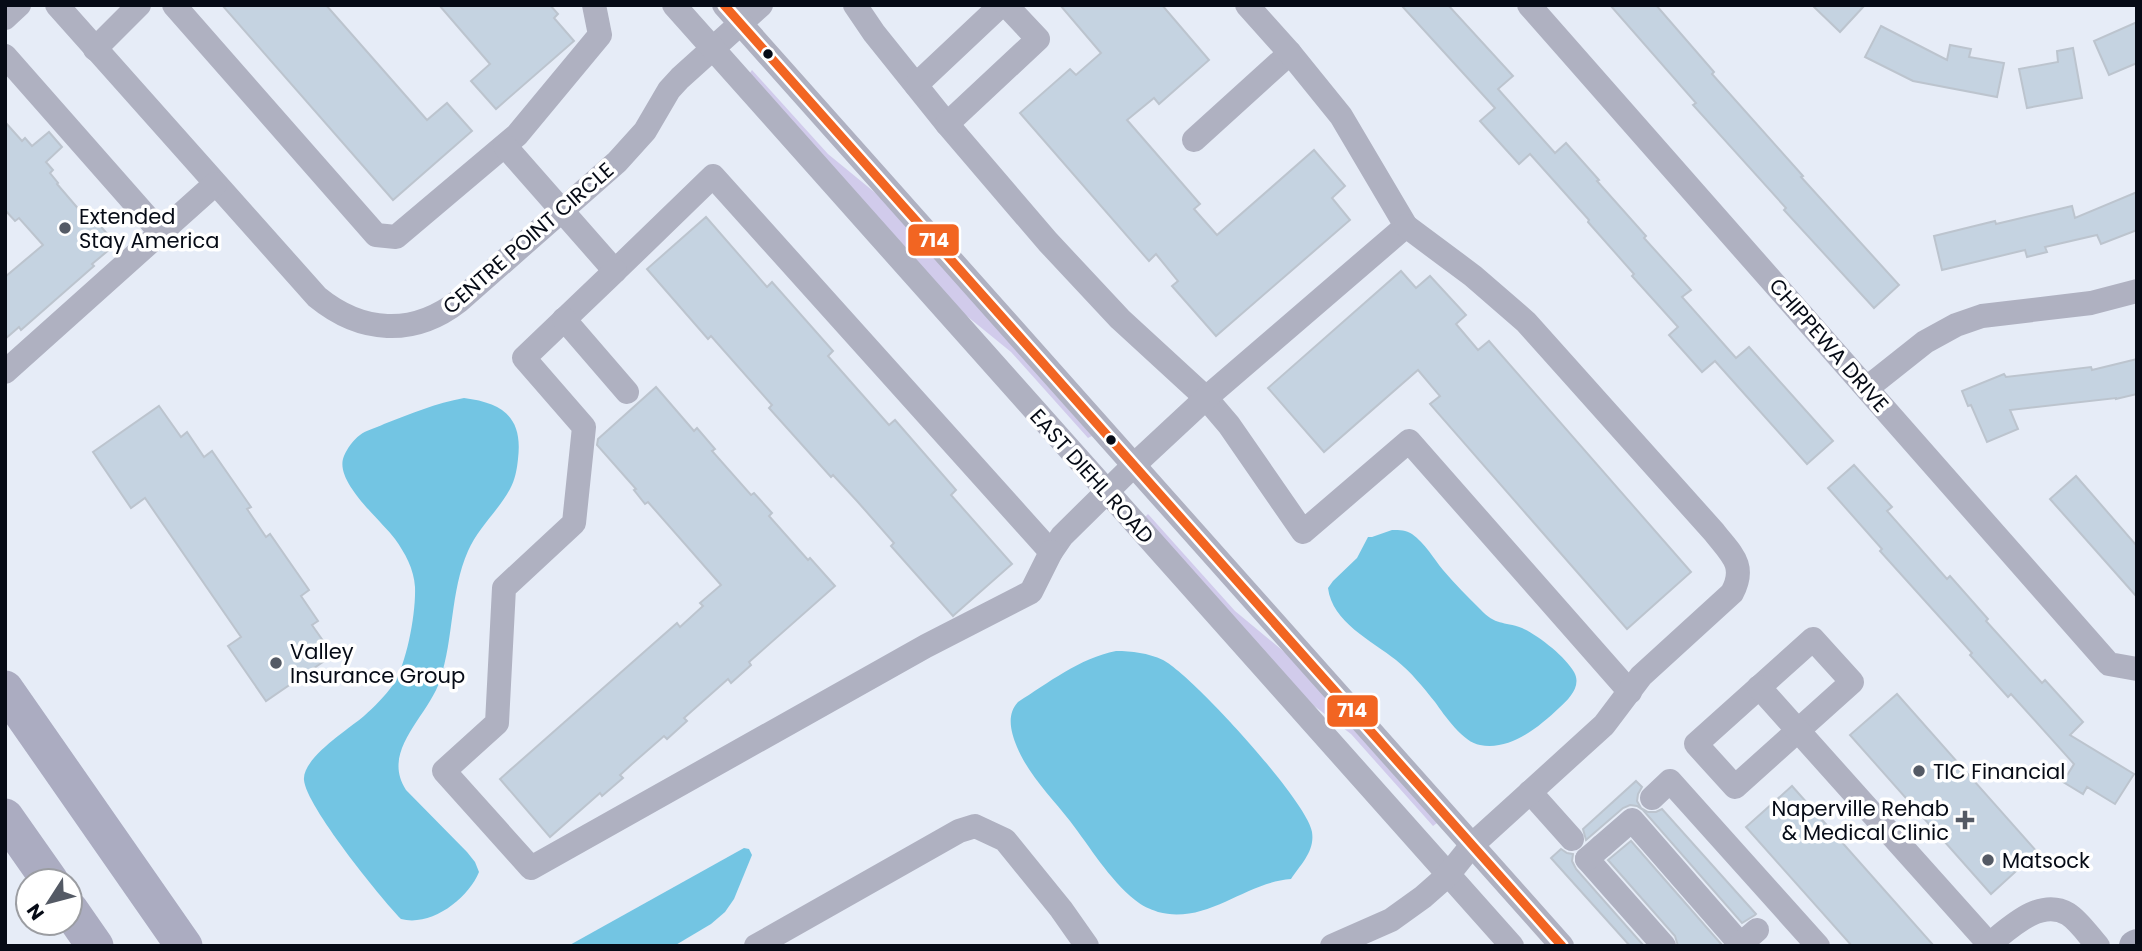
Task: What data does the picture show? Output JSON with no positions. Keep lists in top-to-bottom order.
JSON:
{
  "streets": {
    "street": ["CENTRE POINT CIRCLE", "CHIPPEWA DRIVE", "EAST DIEHL ROAD"]
  },
  "crossings": [
    ["CENTRE POINT CIRCLE", "EAST DIEHL ROAD"]
  ],
  "places": {
    "other": [
      "Extended Stay America",
      "Valley Insurance Group",
      "TIC Financial",
      "Matsock"
    ],
    "health": ["Naperville Rehab & Medical Clinic"]
  },
  "lines": ["transit line 714"],
  "north": "bottom left"
}
